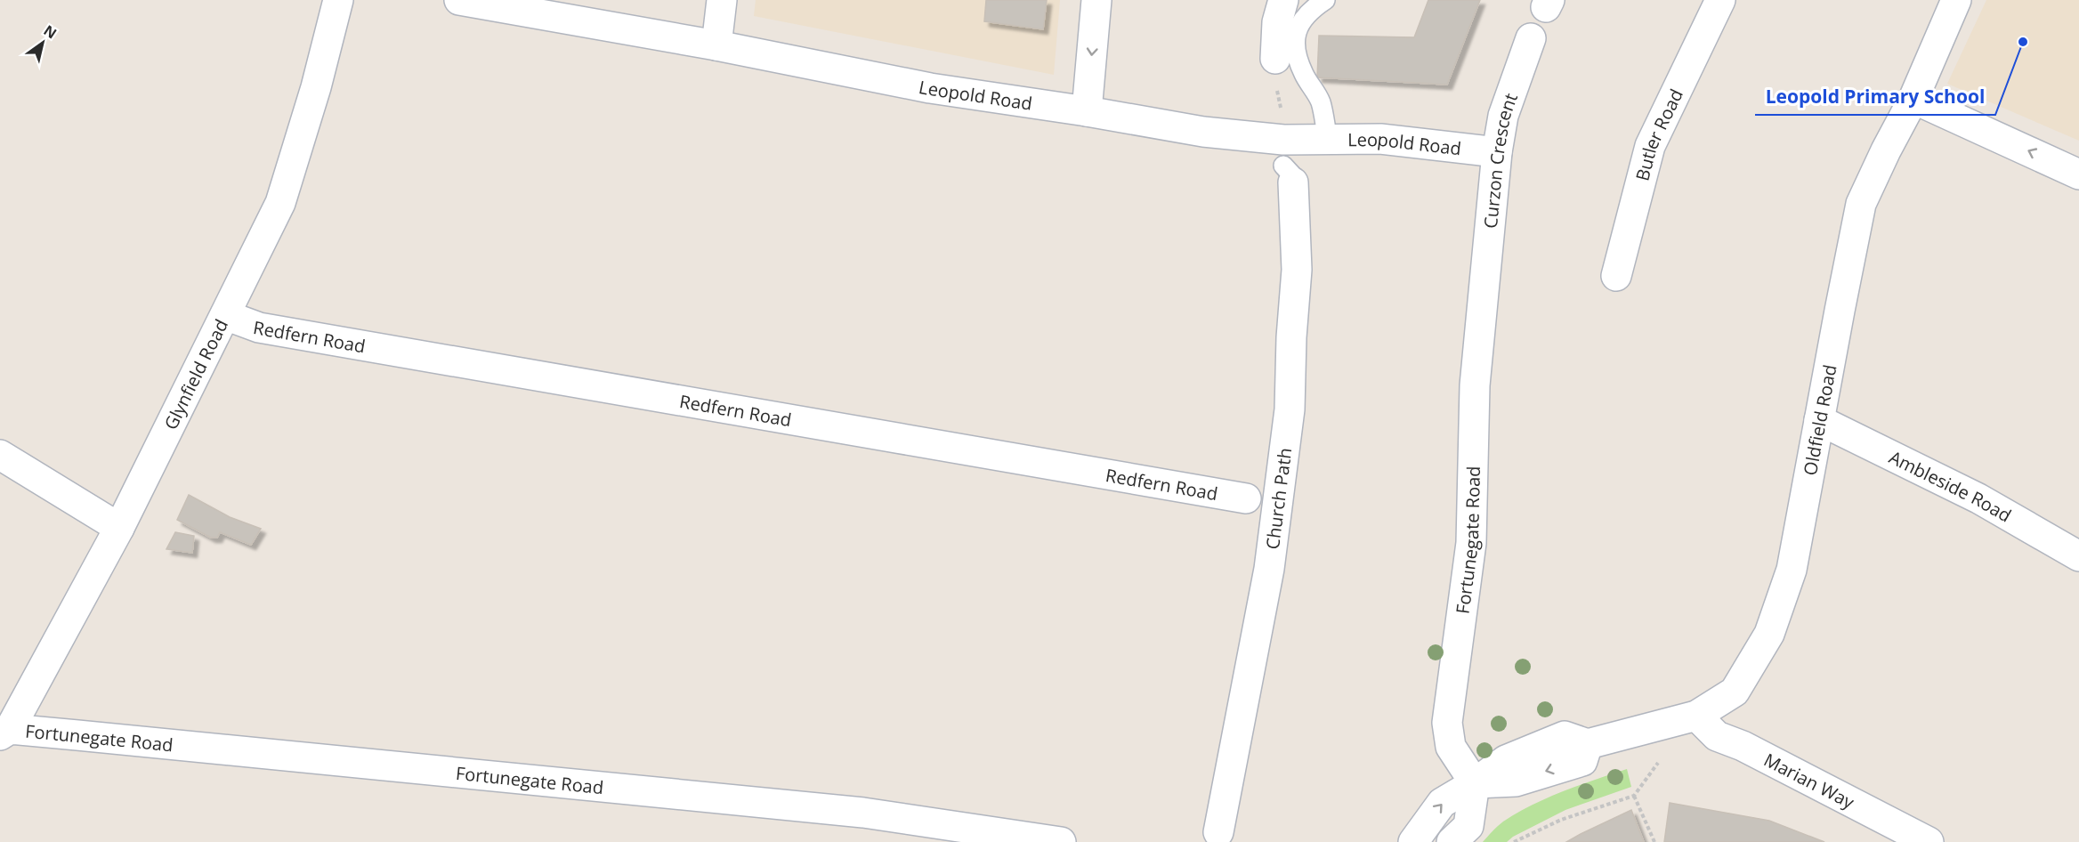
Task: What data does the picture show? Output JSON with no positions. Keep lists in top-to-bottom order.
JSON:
{
  "streets": {
    "street": [
      "Leopold Road",
      "Butler Road",
      "Curzon Crescent",
      "Redfern Road",
      "Glynfield Road",
      "Oldfield Road",
      "Ambleside Road",
      "Church Path",
      "Fortunegate Road",
      "Marian Way"
    ]
  },
  "crossings": [
    ["Leopold Road", "Curzon Crescent"],
    ["Curzon Crescent", "Fortunegate Road"],
    ["Redfern Road", "Glynfield Road"],
    ["Glynfield Road", "Fortunegate Road"],
    ["Oldfield Road", "Ambleside Road"],
    ["Oldfield Road", "Fortunegate Road"],
    ["Oldfield Road", "Marian Way"]
  ],
  "places": ["Leopold Primary School"],
  "north": "top right"
}
